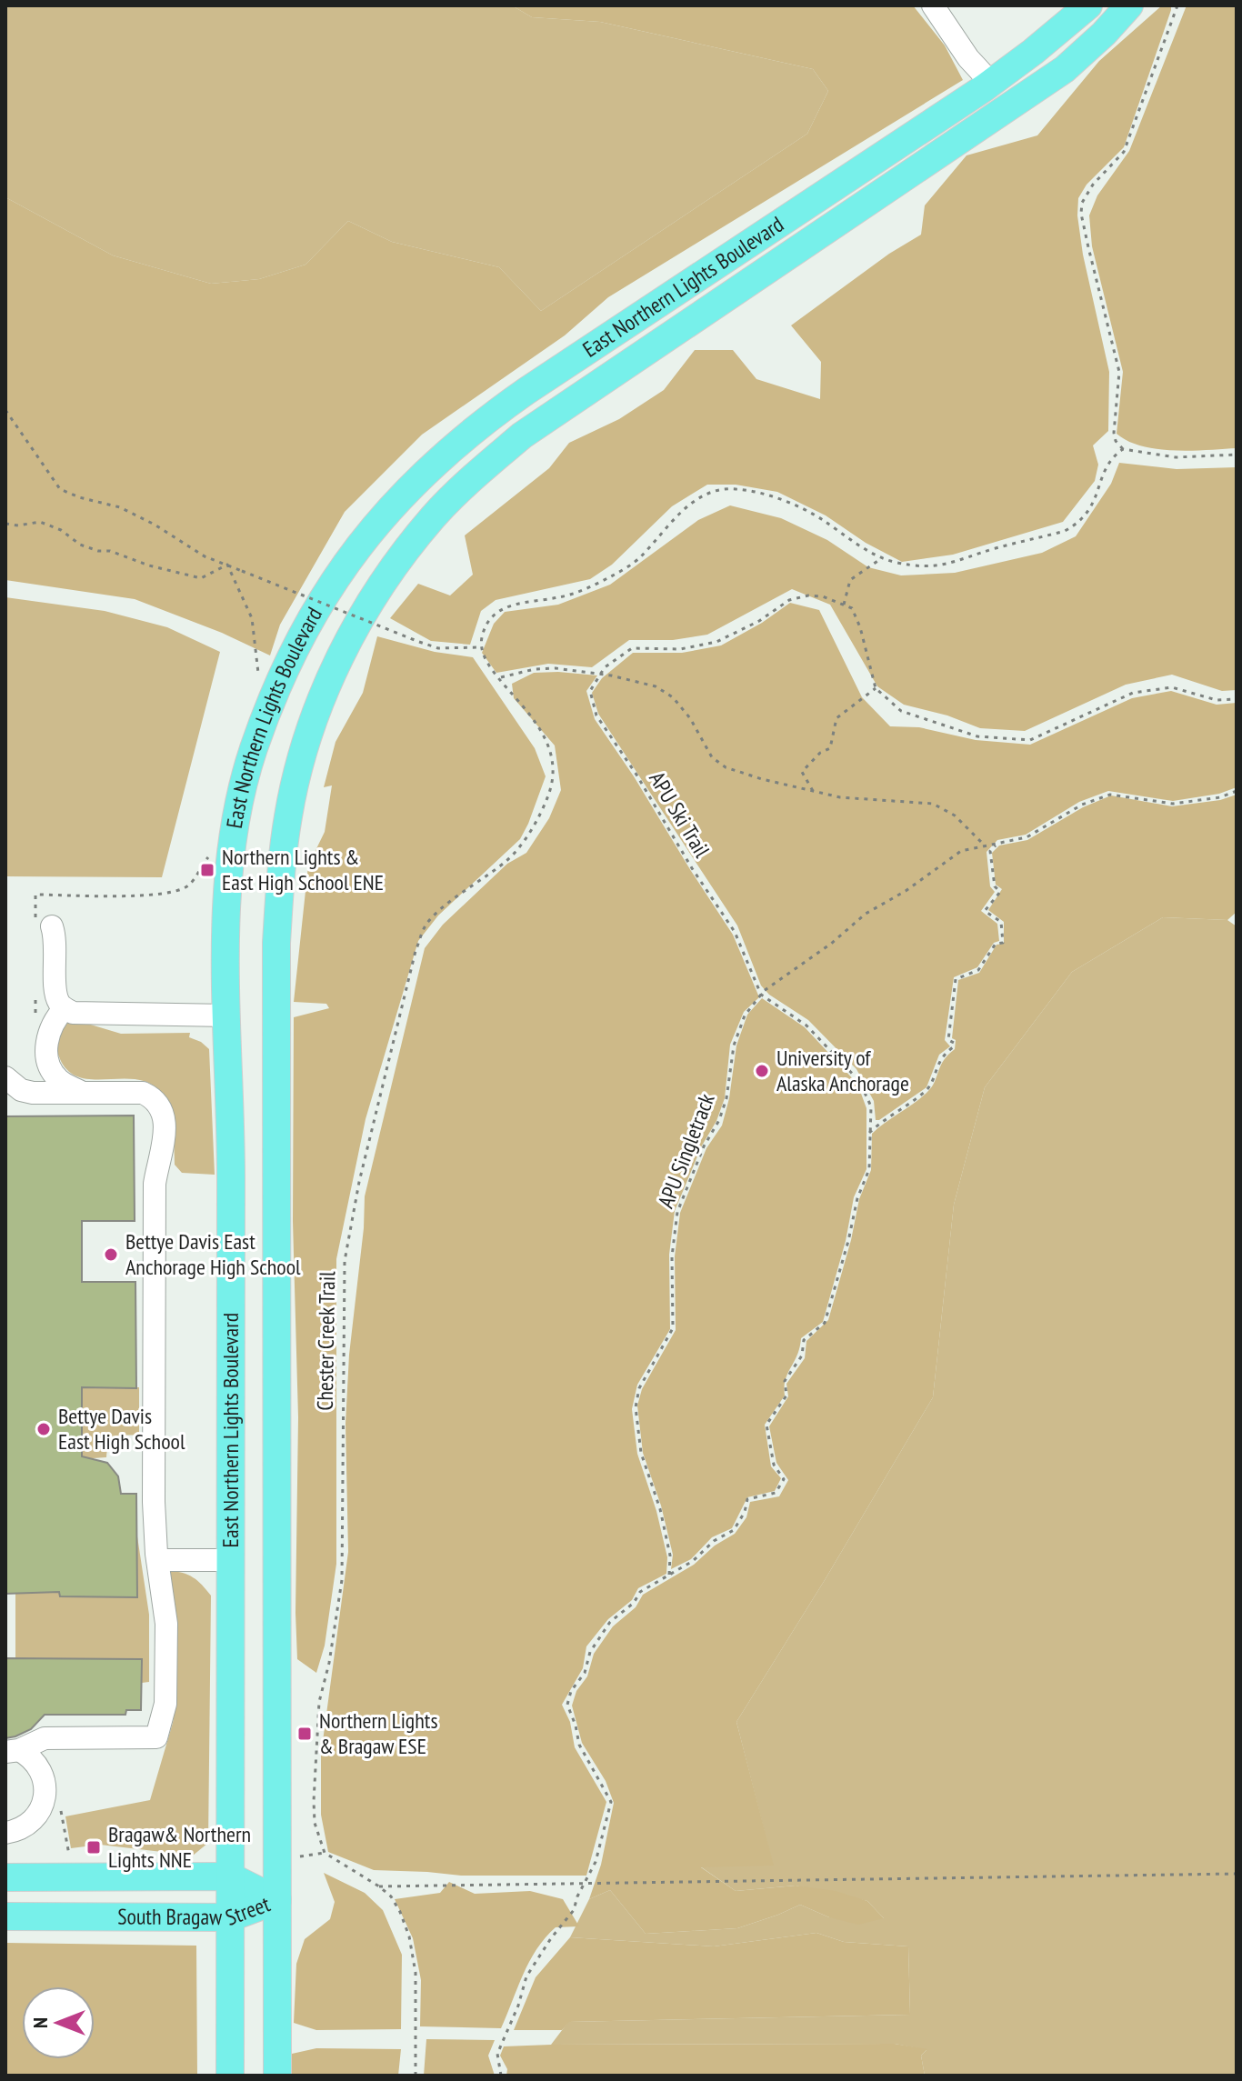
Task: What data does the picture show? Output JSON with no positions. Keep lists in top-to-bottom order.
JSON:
{
  "streets": {
    "main road": ["East Northern Lights Boulevard", "South Bragaw Street"],
    "path": ["APU Ski Trail", "APU Singletrack", "Chester Creek Trail"]
  },
  "crossings": [
    ["East Northern Lights Boulevard", "South Bragaw Street"],
    ["APU Ski Trail", "APU Singletrack"]
  ],
  "places": {
    "transit": ["Northern Lights & East High School ENE", "Northern Lights & Bragaw ESE", "Bragaw& Northern Lights NNE"],
    "other": ["University of Alaska Anchorage", "Bettye Davis East Anchorage High School", "Bettye Davis East High School"]
  },
  "north": "left"
}
